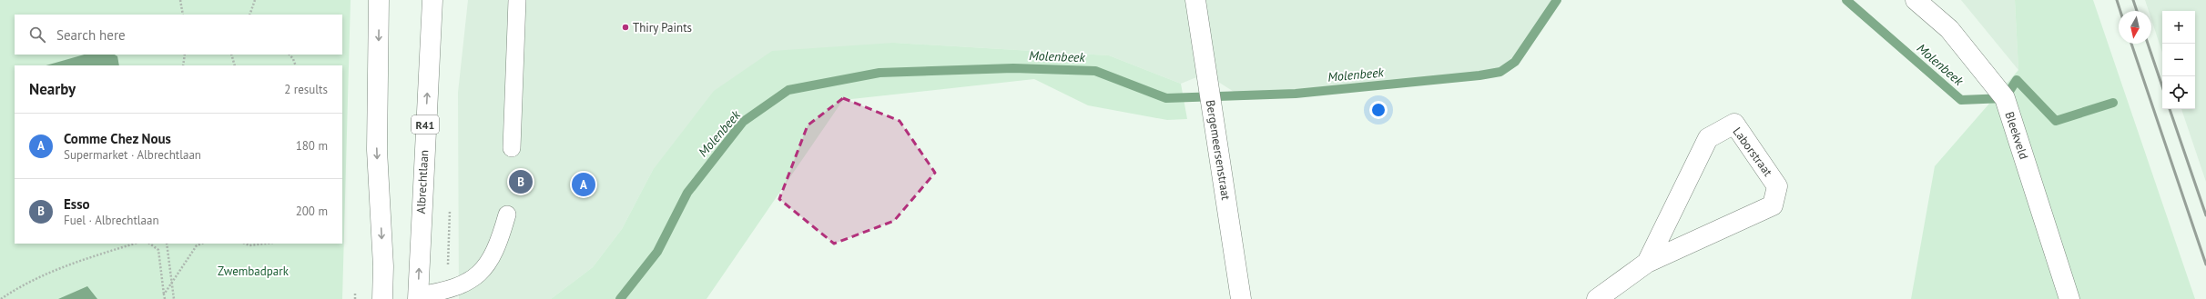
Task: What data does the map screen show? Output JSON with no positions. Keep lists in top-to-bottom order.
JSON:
{
  "streets": {
    "street": [
      "R41",
      "Bleekveld",
      "Bergemeersenstraat",
      "Laborstraat",
      "Albrechtlaan"
    ]
  },
  "water": ["Molenbeek"],
  "parks": ["Zwembadpark"],
  "places": ["Thiry Paints"],
  "north": "bottom",
  "page": {
    "map_buttons": ["+", "−"],
    "search": "Search here",
    "heading": ["Nearby", "2 results"],
    "list": [
      {
        "mark": "A",
        "name": "Comme Chez Nous",
        "note": "Supermarket · Albrechtlaan",
        "value": "180 m"
      },
      {
        "mark": "B",
        "name": "Esso",
        "note": "Fuel · Albrechtlaan",
        "value": "200 m"
      }
    ],
    "pins": ["B", "A"]
  }
}
